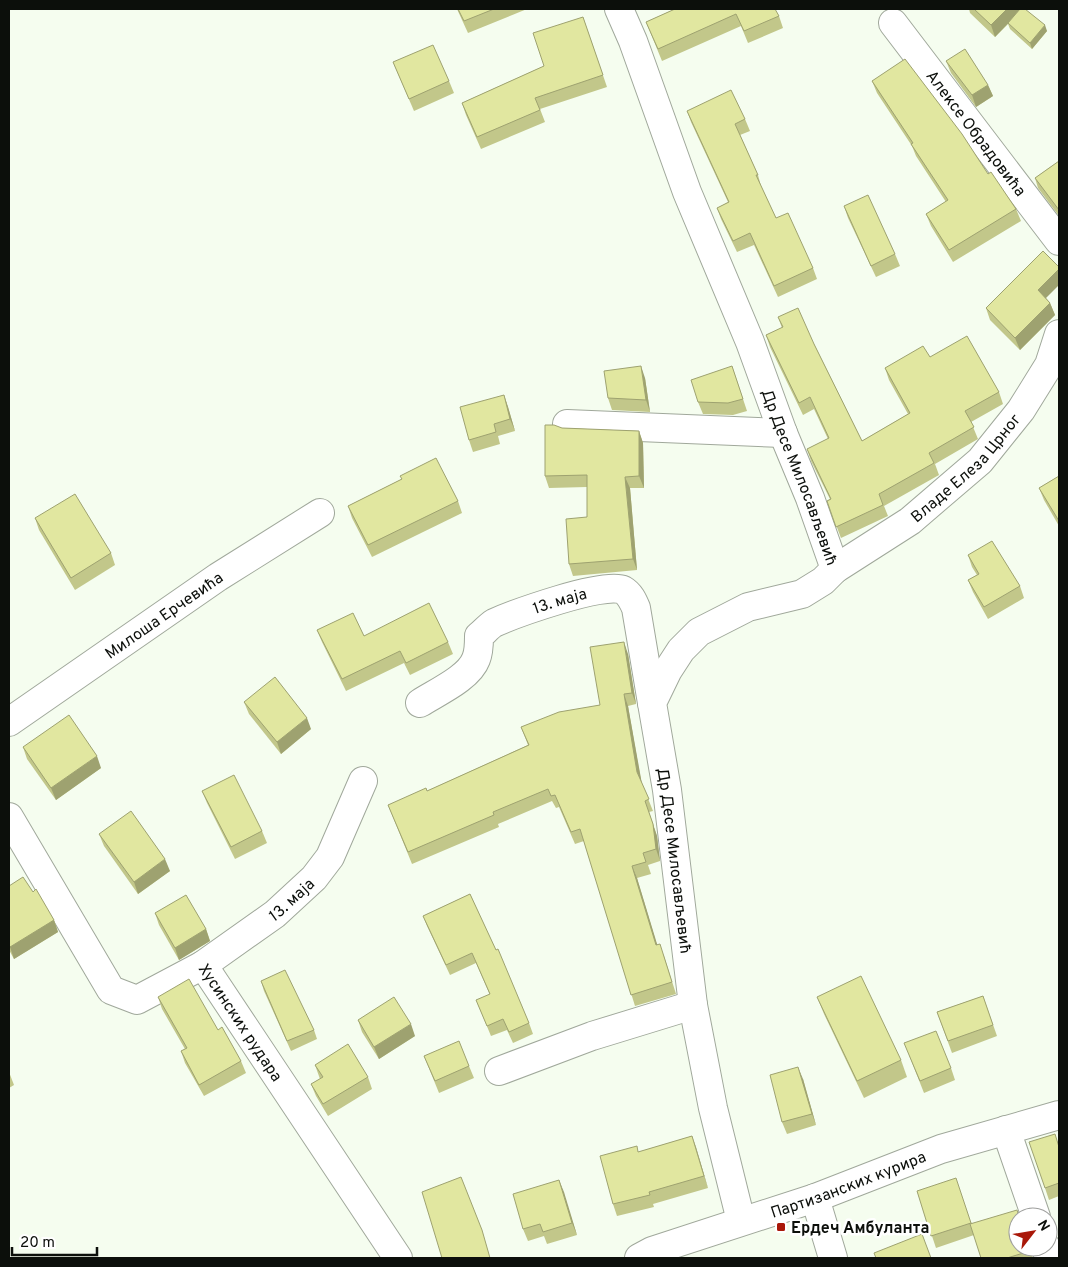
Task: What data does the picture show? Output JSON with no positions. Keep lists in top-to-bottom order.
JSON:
{
  "streets": {
    "street": [
      "Алексе Обрадовића",
      "Владе Елеза Црног",
      "Др Десе Милосављевић",
      "13. маја",
      "Милоша Ерчевића",
      "Хусинских рудара",
      "Партизанских курира"
    ]
  },
  "crossings": [
    ["Владе Елеза Црног", "Др Десе Милосављевић"],
    ["Др Десе Милосављевић", "13. маја"],
    ["Др Десе Милосављевић", "Партизанских курира"],
    ["13. маја", "Хусинских рудара"]
  ],
  "places": {
    "transit": ["Ердеч Амбуланта"]
  },
  "scale_bar": "20 m",
  "north": "top right"
}
